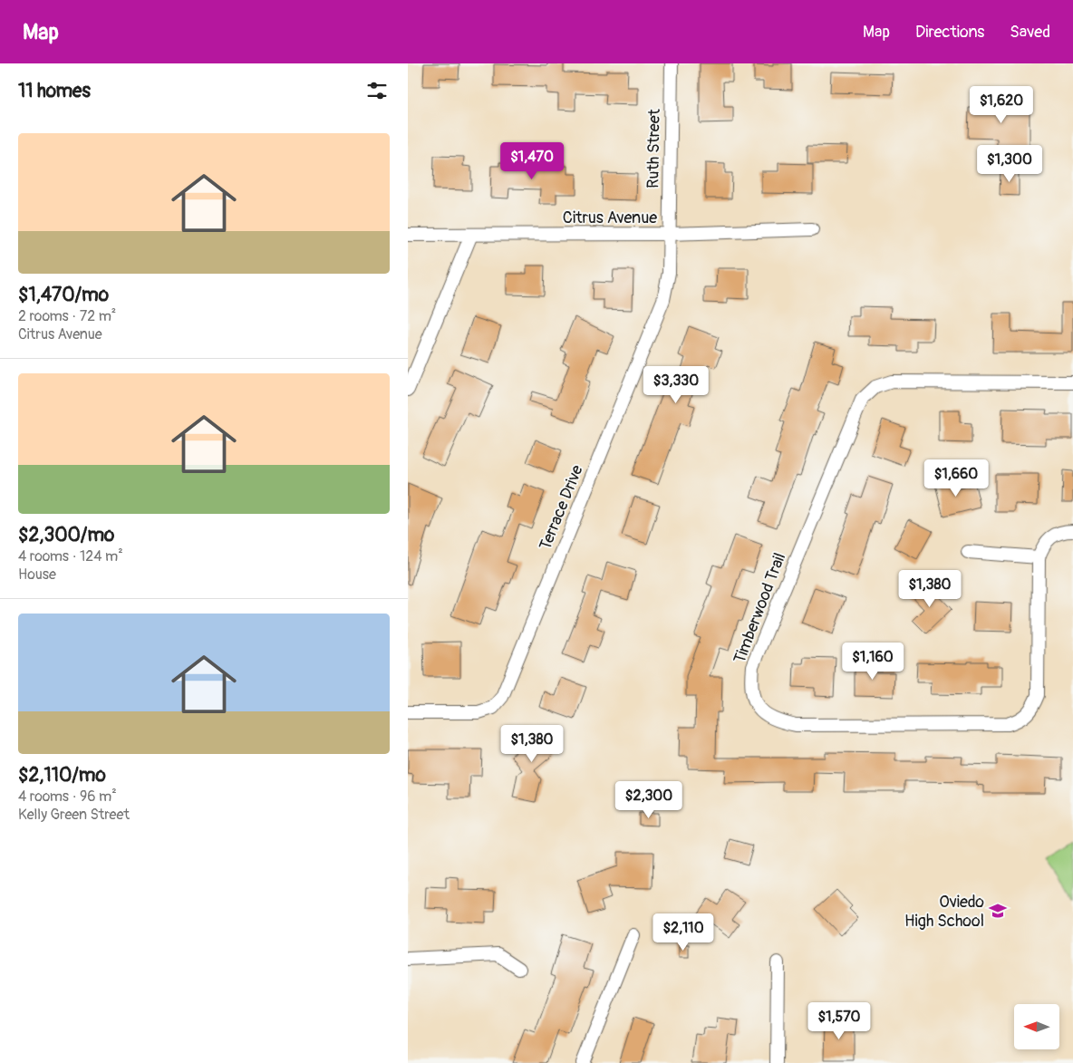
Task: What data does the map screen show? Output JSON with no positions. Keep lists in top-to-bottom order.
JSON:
{
  "streets": {
    "street": [
      "Ruth Street",
      "Citrus Avenue",
      "Terrace Drive",
      "Timberwood Trail"
    ]
  },
  "crossings": [
    ["Ruth Street", "Citrus Avenue"],
    ["Ruth Street", "Terrace Drive"],
    ["Citrus Avenue", "Terrace Drive"]
  ],
  "places": {
    "school or university": ["Oviedo High School"]
  },
  "north": "left",
  "page": {
    "header": "Map",
    "nav": ["Map", "Directions", "Saved"],
    "heading": "11 homes",
    "price": [
      "$1,620",
      "$1,470",
      "$1,300",
      "$3,330",
      "$1,660",
      "$1,380",
      "$1,160",
      "$1,380",
      "$2,300",
      "$2,110",
      "$1,570"
    ],
    "list": [
      {
        "name": "$1,470/mo",
        "note": "2 rooms · 72 m² · Citrus Avenue"
      },
      {
        "name": "$2,300/mo",
        "note": "4 rooms · 124 m² · House"
      },
      {
        "name": "$2,110/mo",
        "note": "4 rooms · 96 m² · Kelly Green Street"
      }
    ]
  }
}
